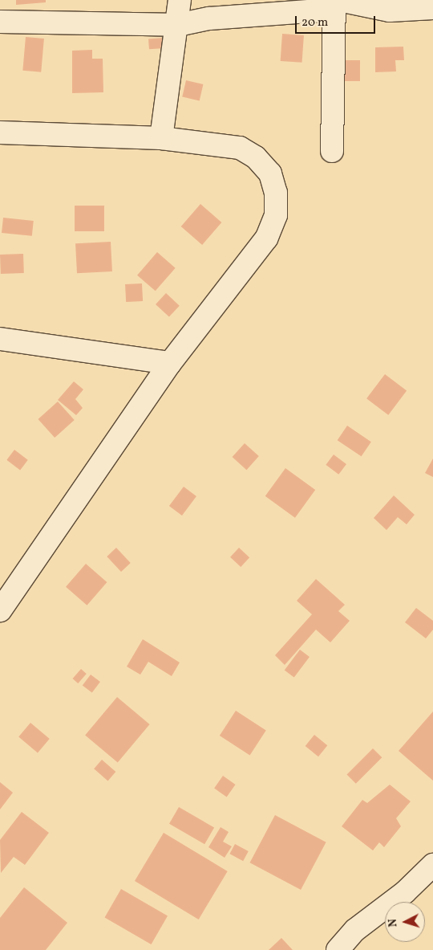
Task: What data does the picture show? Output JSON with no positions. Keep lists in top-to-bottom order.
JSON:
{
  "scale_bar": "20 m",
  "north": "left"
}
